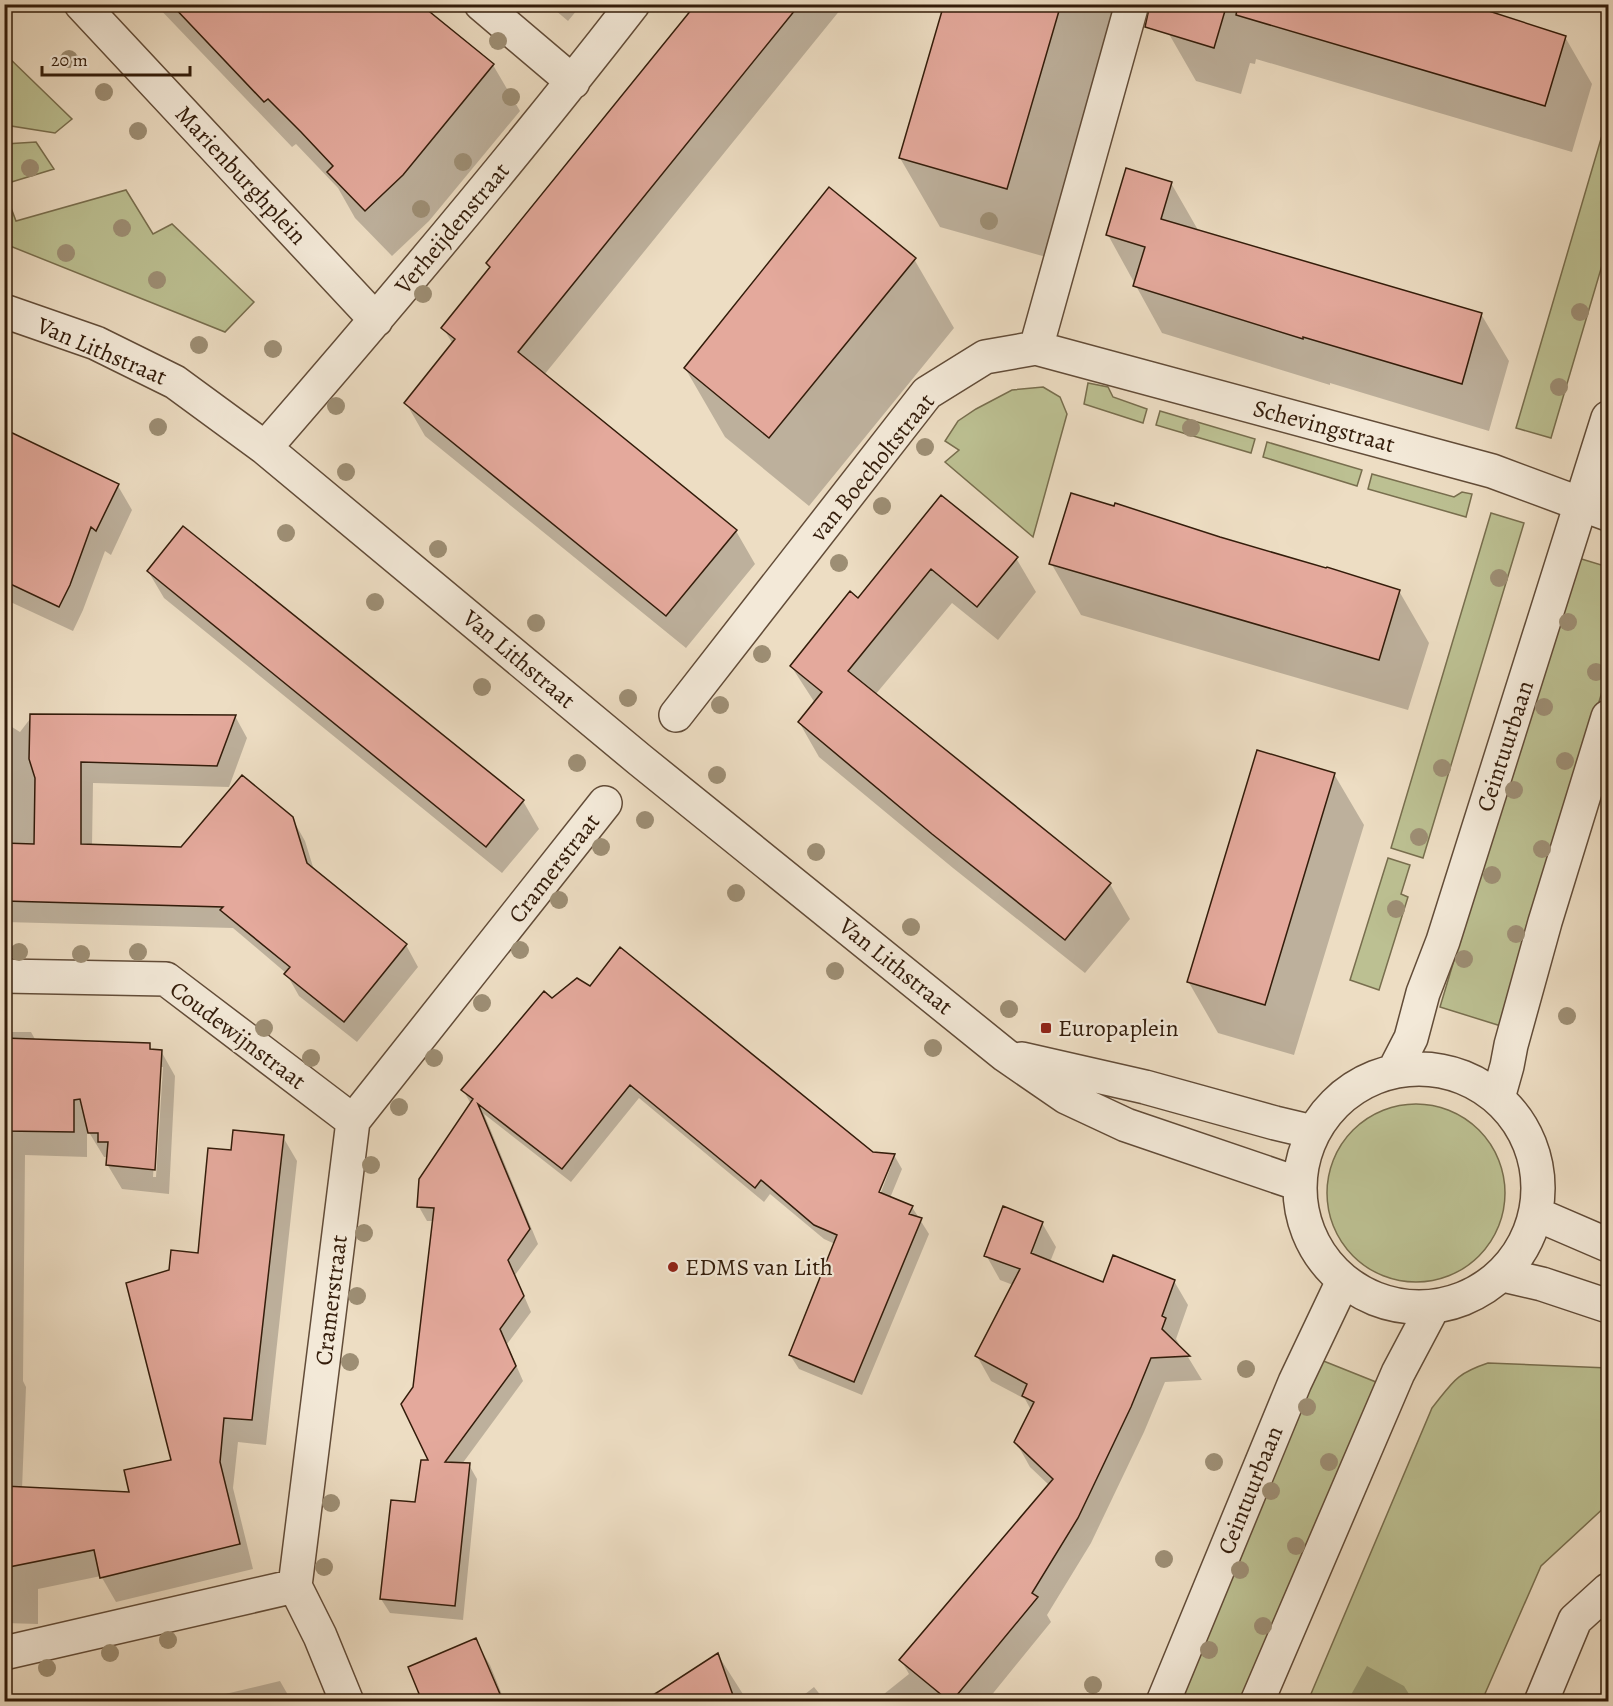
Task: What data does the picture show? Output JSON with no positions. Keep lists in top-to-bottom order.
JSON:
{
  "streets": {
    "street": [
      "Marienburghplein",
      "Verheijdenstraat",
      "Van Lithstraat",
      "Schevingstraat",
      "van Boecholtstraat",
      "Ceintuurbaan",
      "Cramerstraat",
      "Coudewijnstraat"
    ]
  },
  "crossings": [
    ["Marienburghplein", "Verheijdenstraat"],
    ["Verheijdenstraat", "Van Lithstraat"],
    ["Schevingstraat", "van Boecholtstraat"],
    ["Schevingstraat", "Ceintuurbaan"],
    ["Cramerstraat", "Coudewijnstraat"]
  ],
  "places": {
    "transit": ["Europaplein"],
    "other": ["EDMS van Lith"]
  },
  "scale_bar": "20 m"
}
